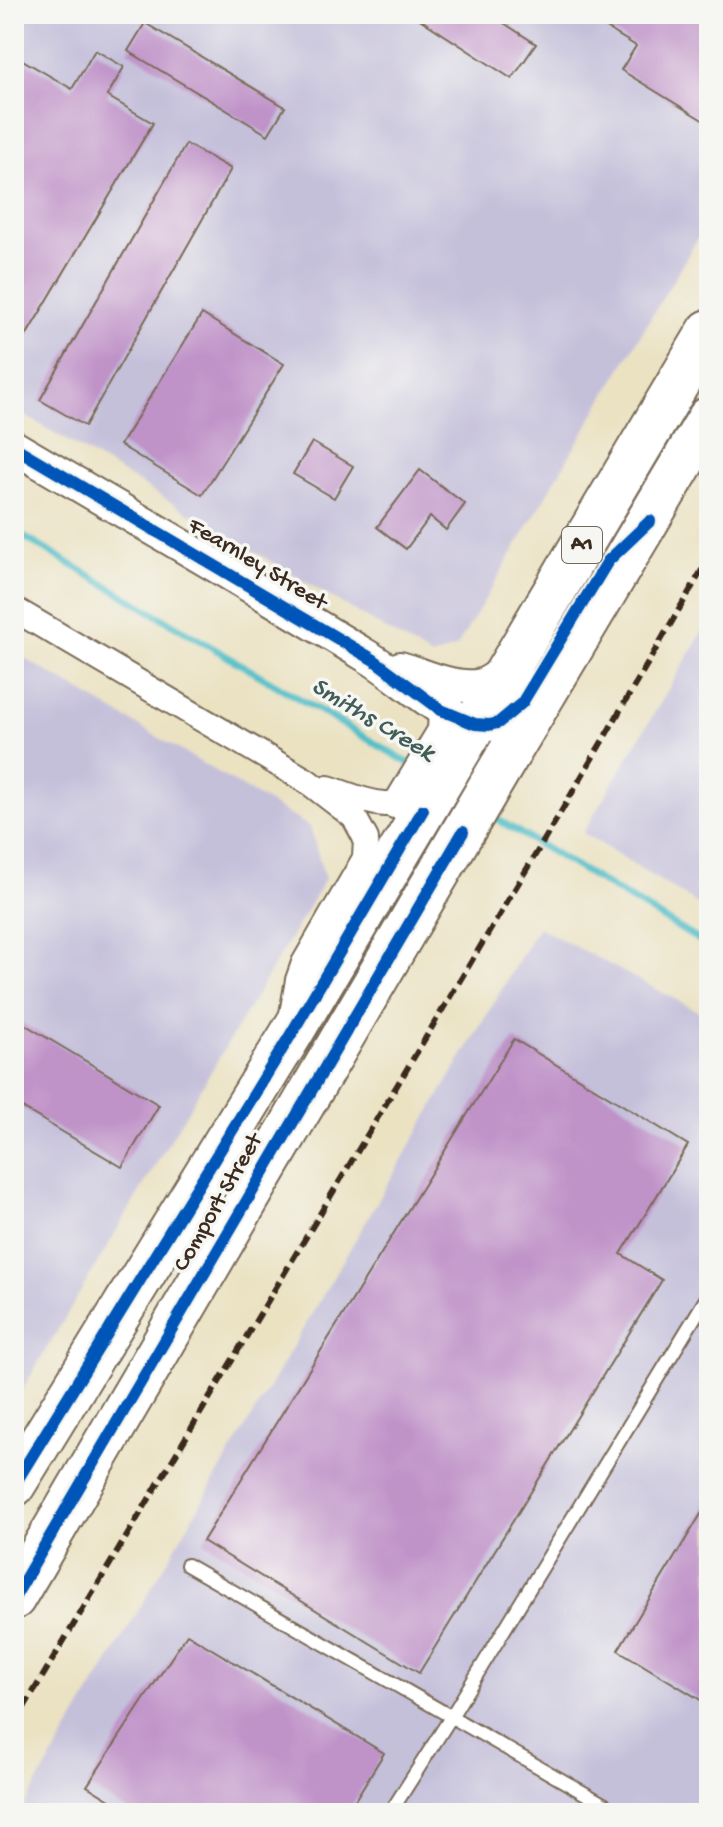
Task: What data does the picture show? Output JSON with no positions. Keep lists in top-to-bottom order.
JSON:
{
  "streets": {
    "highway": ["A1", "Comport Street"],
    "street": ["Fearnley Street"]
  },
  "crossings": [
    ["Fearnley Street", "Comport Street"]
  ],
  "water": ["Smiths Creek"]
}
